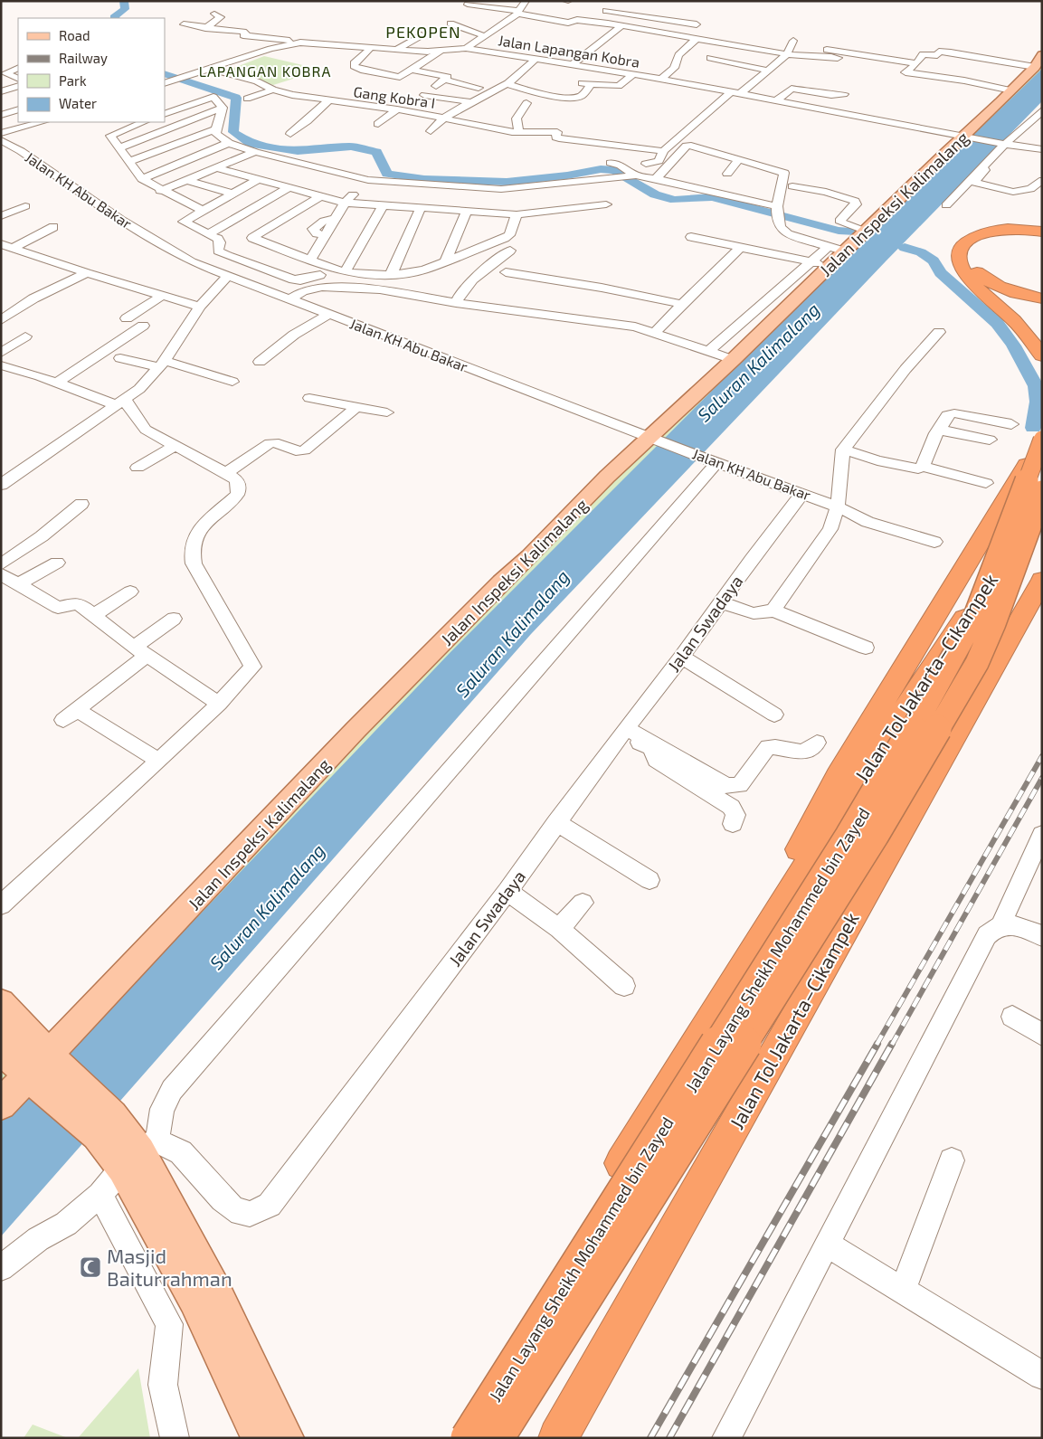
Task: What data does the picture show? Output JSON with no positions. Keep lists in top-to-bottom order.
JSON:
{
  "streets": {
    "highway": ["Jalan Tol Jakarta–Cikampek", "Jalan Layang Sheikh Mohammed bin Zayed"],
    "main road": ["Jalan Inspeksi Kalimalang"],
    "street": [
      "Jalan Lapangan Kobra",
      "Gang Kobra I",
      "Jalan KH Abu Bakar",
      "Jalan Swadaya"
    ]
  },
  "crossings": [
    ["Jalan Lapangan Kobra", "Gang Kobra I"],
    ["Jalan Lapangan Kobra", "Jalan Inspeksi Kalimalang"],
    ["Jalan KH Abu Bakar", "Jalan Inspeksi Kalimalang"],
    ["Jalan KH Abu Bakar", "Jalan Swadaya"],
    ["Jalan Tol Jakarta–Cikampek", "Jalan Layang Sheikh Mohammed bin Zayed"]
  ],
  "districts": ["PEKOPEN", "LAPANGAN KOBRA"],
  "water": ["Saluran Kalimalang"],
  "places": {
    "mosque": ["Masjid Baiturrahman"]
  },
  "legend": [
    "Road",
    "Railway",
    "Park",
    "Water"
  ]
}
